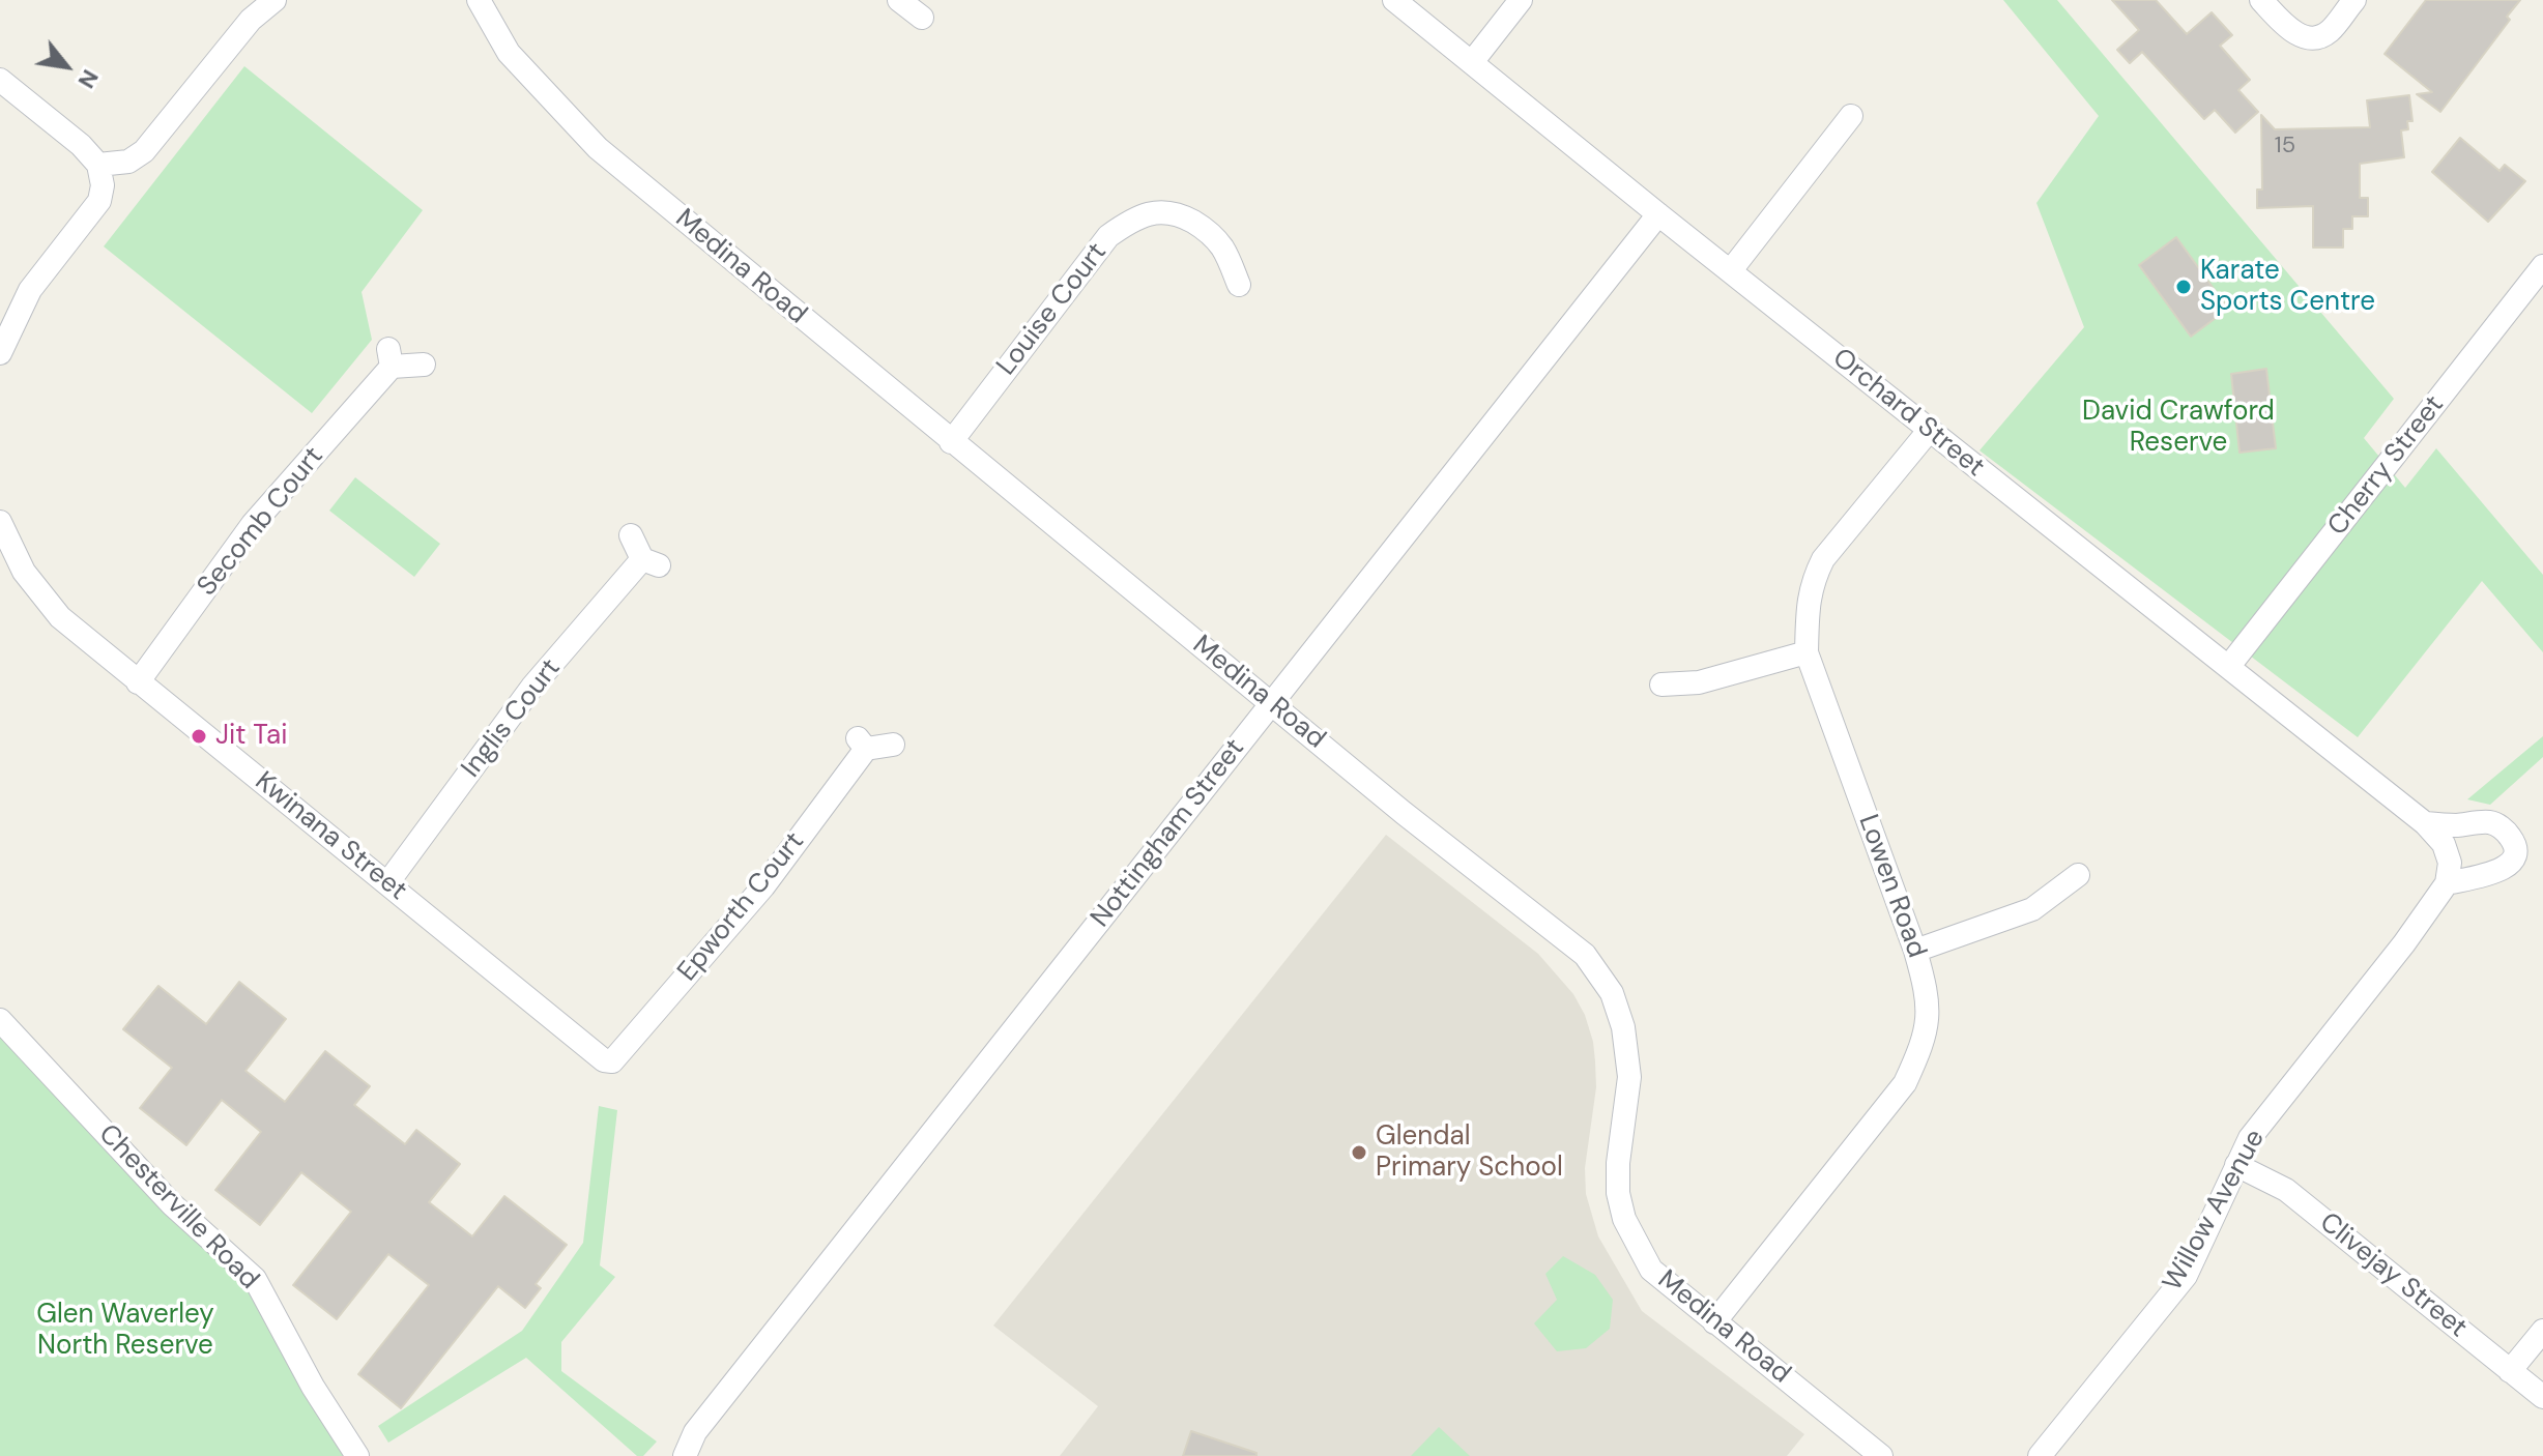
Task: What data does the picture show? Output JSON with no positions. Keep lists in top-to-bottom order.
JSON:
{
  "streets": {
    "street": [
      "Medina Road",
      "Louise Court",
      "Orchard Street",
      "Cherry Street",
      "Secomb Court",
      "Inglis Court",
      "Nottingham Street",
      "Kwinana Street",
      "Lowen Road",
      "Epworth Court",
      "Chesterville Road",
      "Willow Avenue",
      "Clivejay Street"
    ]
  },
  "crossings": [
    ["Medina Road", "Louise Court"],
    ["Medina Road", "Nottingham Street"],
    ["Medina Road", "Lowen Road"],
    ["Orchard Street", "Cherry Street"],
    ["Orchard Street", "Nottingham Street"],
    ["Orchard Street", "Lowen Road"],
    ["Orchard Street", "Willow Avenue"],
    ["Secomb Court", "Kwinana Street"],
    ["Inglis Court", "Kwinana Street"],
    ["Kwinana Street", "Epworth Court"],
    ["Willow Avenue", "Clivejay Street"]
  ],
  "parks": ["David Crawford Reserve", "Glen Waverley North Reserve"],
  "places": ["Karate Sports Centre", "Jit Tai", "Glendal Primary School"],
  "house_numbers": ["15"],
  "north": "bottom right"
}
